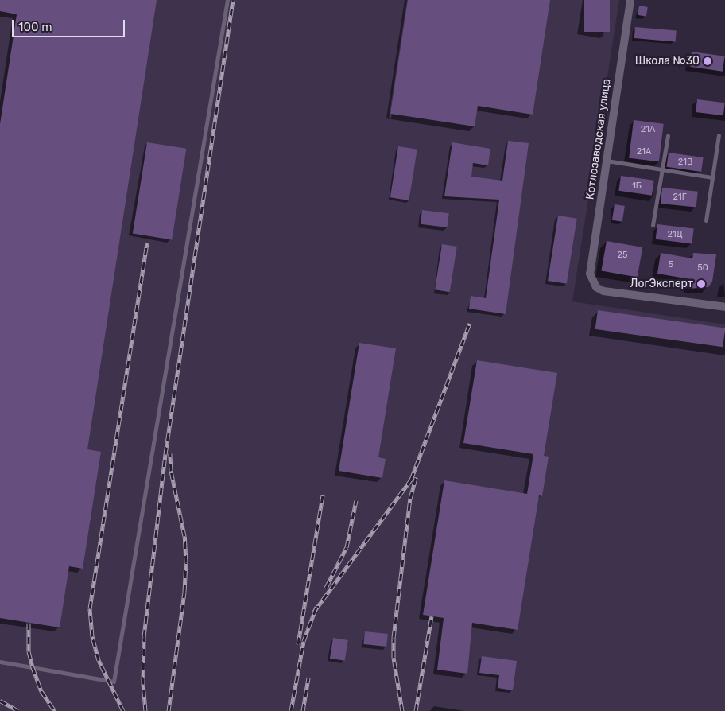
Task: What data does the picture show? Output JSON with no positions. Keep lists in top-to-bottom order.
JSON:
{
  "streets": {
    "street": ["Котлозаводская улица"]
  },
  "places": ["Школа №30", "ЛогЭксперт"],
  "house_numbers": [
    "21А",
    "21А",
    "21В",
    "1Б",
    "21Г",
    "21Д",
    "25",
    "5",
    "50"
  ],
  "scale_bar": "100 m"
}
